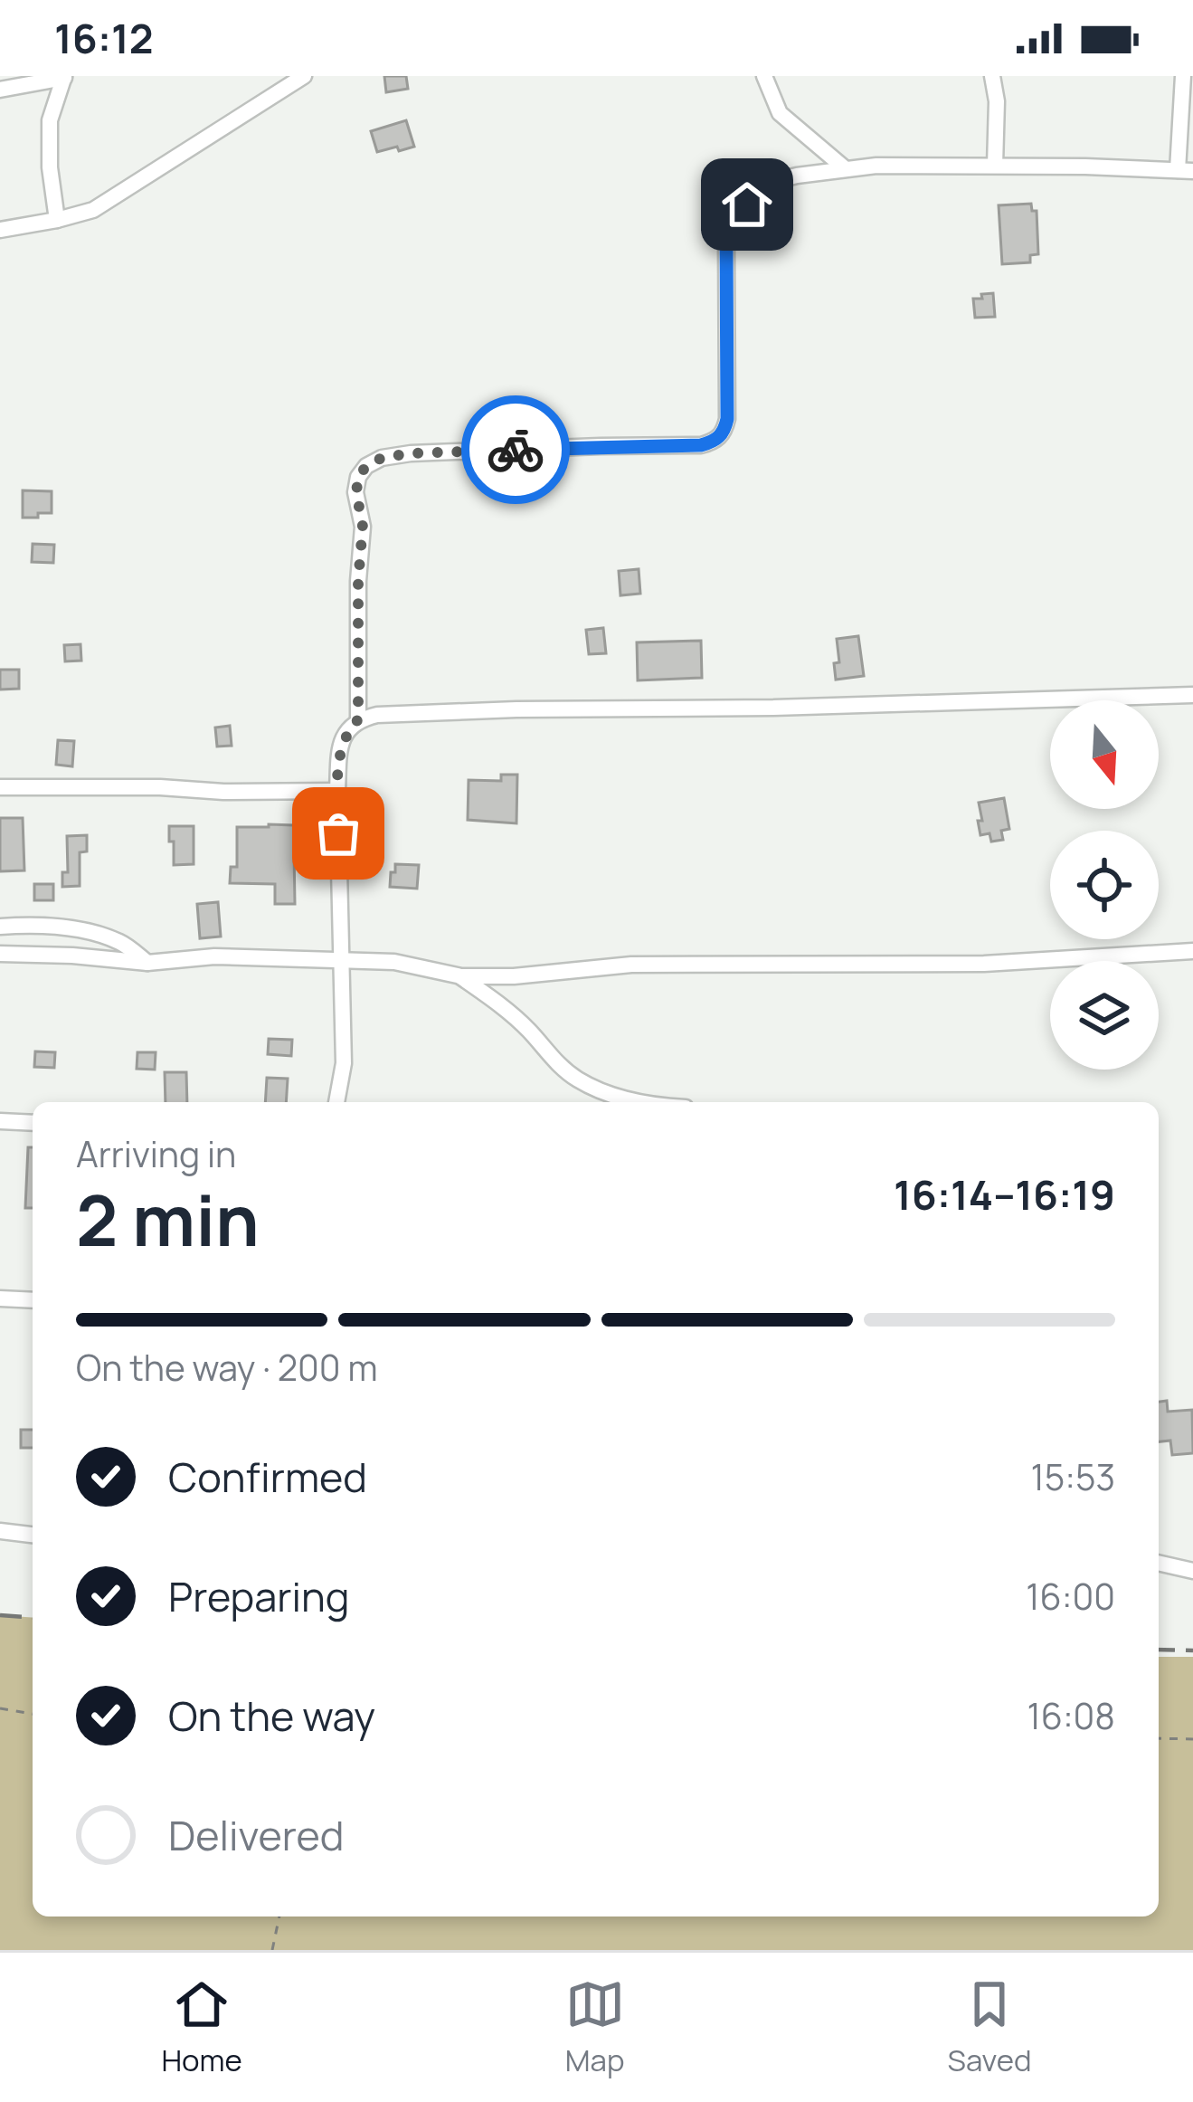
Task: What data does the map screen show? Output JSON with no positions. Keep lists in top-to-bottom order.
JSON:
{
  "north": "bottom",
  "page": {
    "status": "16:12",
    "heading": ["2 min", "Arriving in", "16:14–16:19"],
    "bar": "On the way · 200 m",
    "list": [
      ["Confirmed", "15:53"],
      ["Preparing", "16:00"],
      ["On the way", "16:08"],
      "Delivered"
    ],
    "tabs": ["Home", "Map", "Saved"]
  }
}
